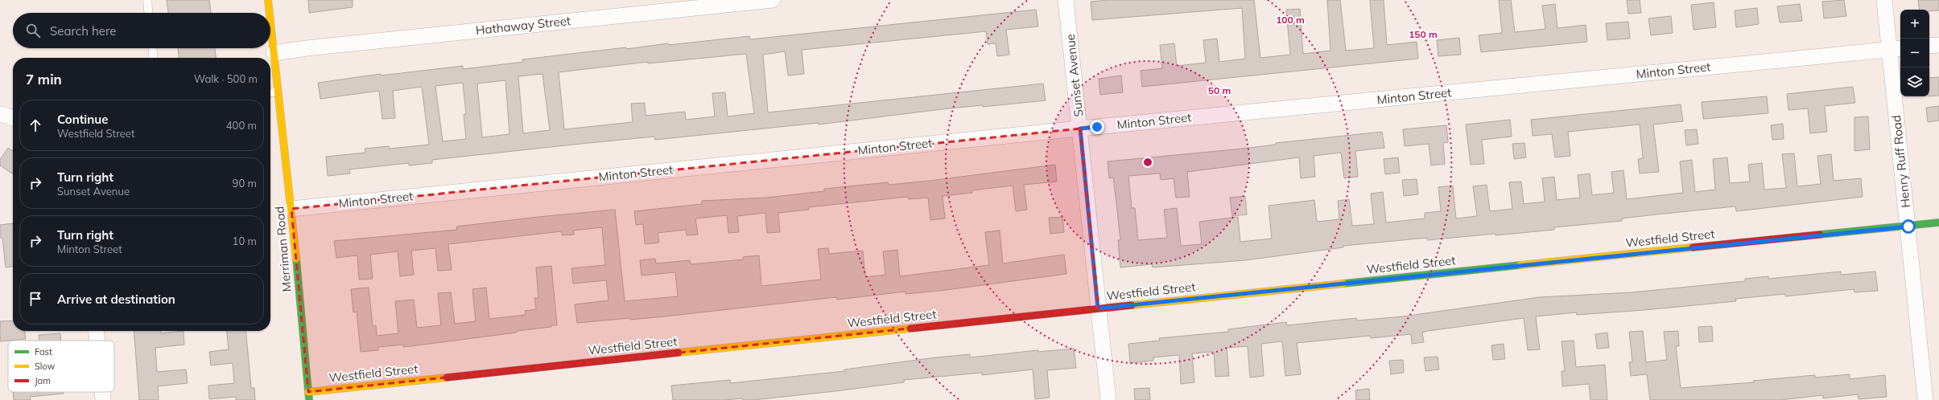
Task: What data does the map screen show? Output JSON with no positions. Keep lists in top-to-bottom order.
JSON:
{
  "streets": {
    "street": [
      "Hathaway Street",
      "Minton Street",
      "Sunset Avenue",
      "Henry Ruff Road",
      "Westfield Street",
      "Merriman Road"
    ]
  },
  "crossings": [
    ["Hathaway Street", "Merriman Road"],
    ["Minton Street", "Sunset Avenue"],
    ["Minton Street", "Henry Ruff Road"],
    ["Minton Street", "Merriman Road"],
    ["Sunset Avenue", "Westfield Street"],
    ["Henry Ruff Road", "Westfield Street"],
    ["Westfield Street", "Merriman Road"]
  ],
  "legend": ["Fast", "Slow", "Jam"],
  "page": {
    "map_buttons": ["+", "−"],
    "search": "Search here",
    "heading": ["7 min", "Walk · 500 m"],
    "list": [
      ["Continue", "Westfield Street", "400 m"],
      ["Turn right", "Sunset Avenue", "90 m"],
      ["Turn right", "Minton Street", "10 m"],
      "Arrive at destination"
    ]
  },
  "rings": ["100 m", "150 m", "50 m"]
}
